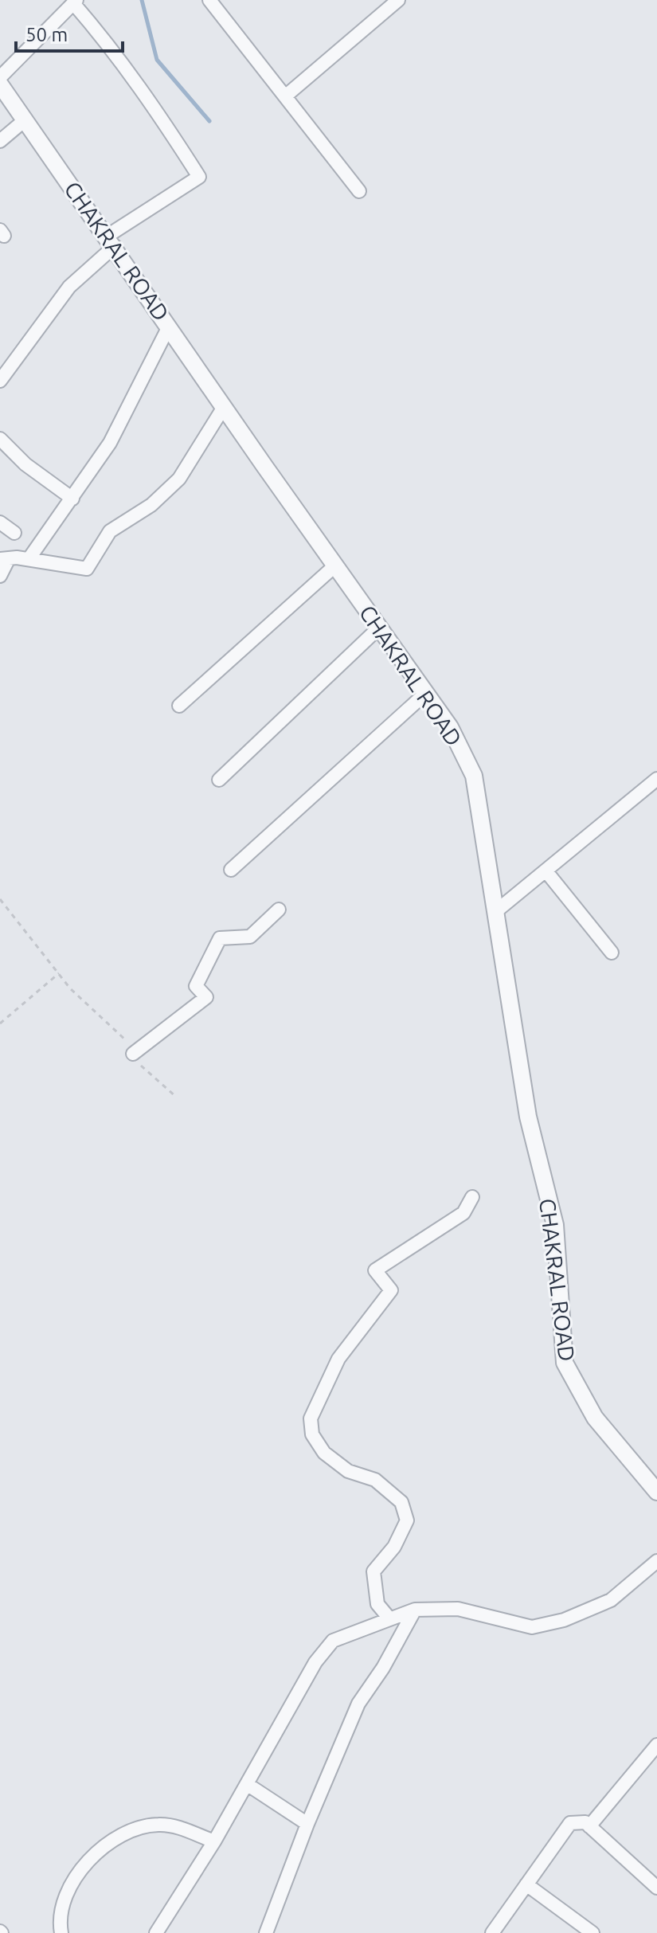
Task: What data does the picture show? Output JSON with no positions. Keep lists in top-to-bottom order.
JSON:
{
  "streets": {
    "street": ["CHAKRAL ROAD"]
  },
  "scale_bar": "50 m"
}
